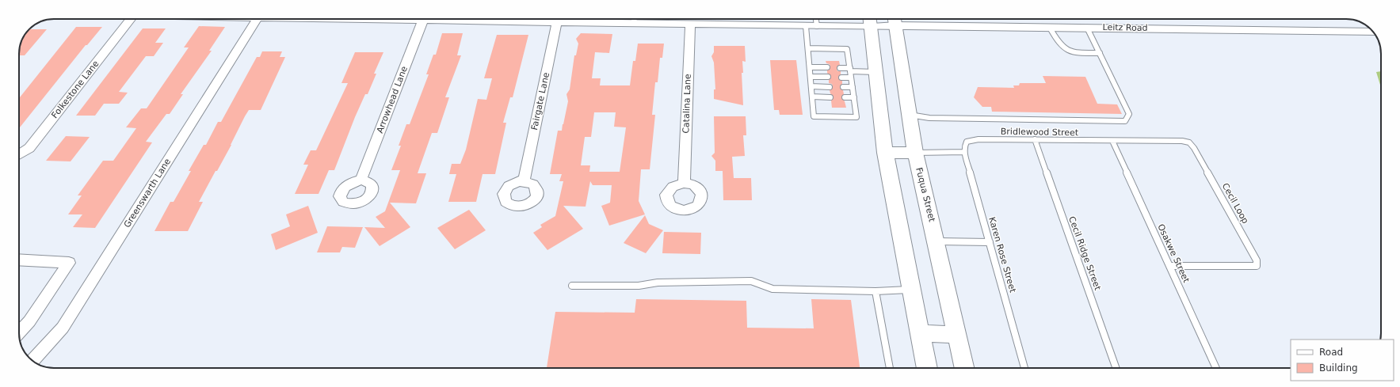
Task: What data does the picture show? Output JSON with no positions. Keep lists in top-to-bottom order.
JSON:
{
  "streets": {
    "main road": ["Fuqua Street"],
    "street": [
      "Leitz Road",
      "Folkestone Lane",
      "Arrowhead Lane",
      "Fairgate Lane",
      "Catalina Lane",
      "Greenswarth Lane"
    ],
    "lane": [
      "Bridlewood Street",
      "Cecil Loop",
      "Cecil Ridge Street",
      "Osakwe Street",
      "Karen Rose Street"
    ]
  },
  "crossings": [
    ["Leitz Road", "Arrowhead Lane"],
    ["Leitz Road", "Fairgate Lane"],
    ["Leitz Road", "Catalina Lane"],
    ["Leitz Road", "Fuqua Street"],
    ["Bridlewood Street", "Cecil Loop"],
    ["Bridlewood Street", "Cecil Ridge Street"],
    ["Bridlewood Street", "Osakwe Street"],
    ["Bridlewood Street", "Karen Rose Street"],
    ["Cecil Loop", "Osakwe Street"]
  ],
  "legend": ["Road", "Building"]
}
